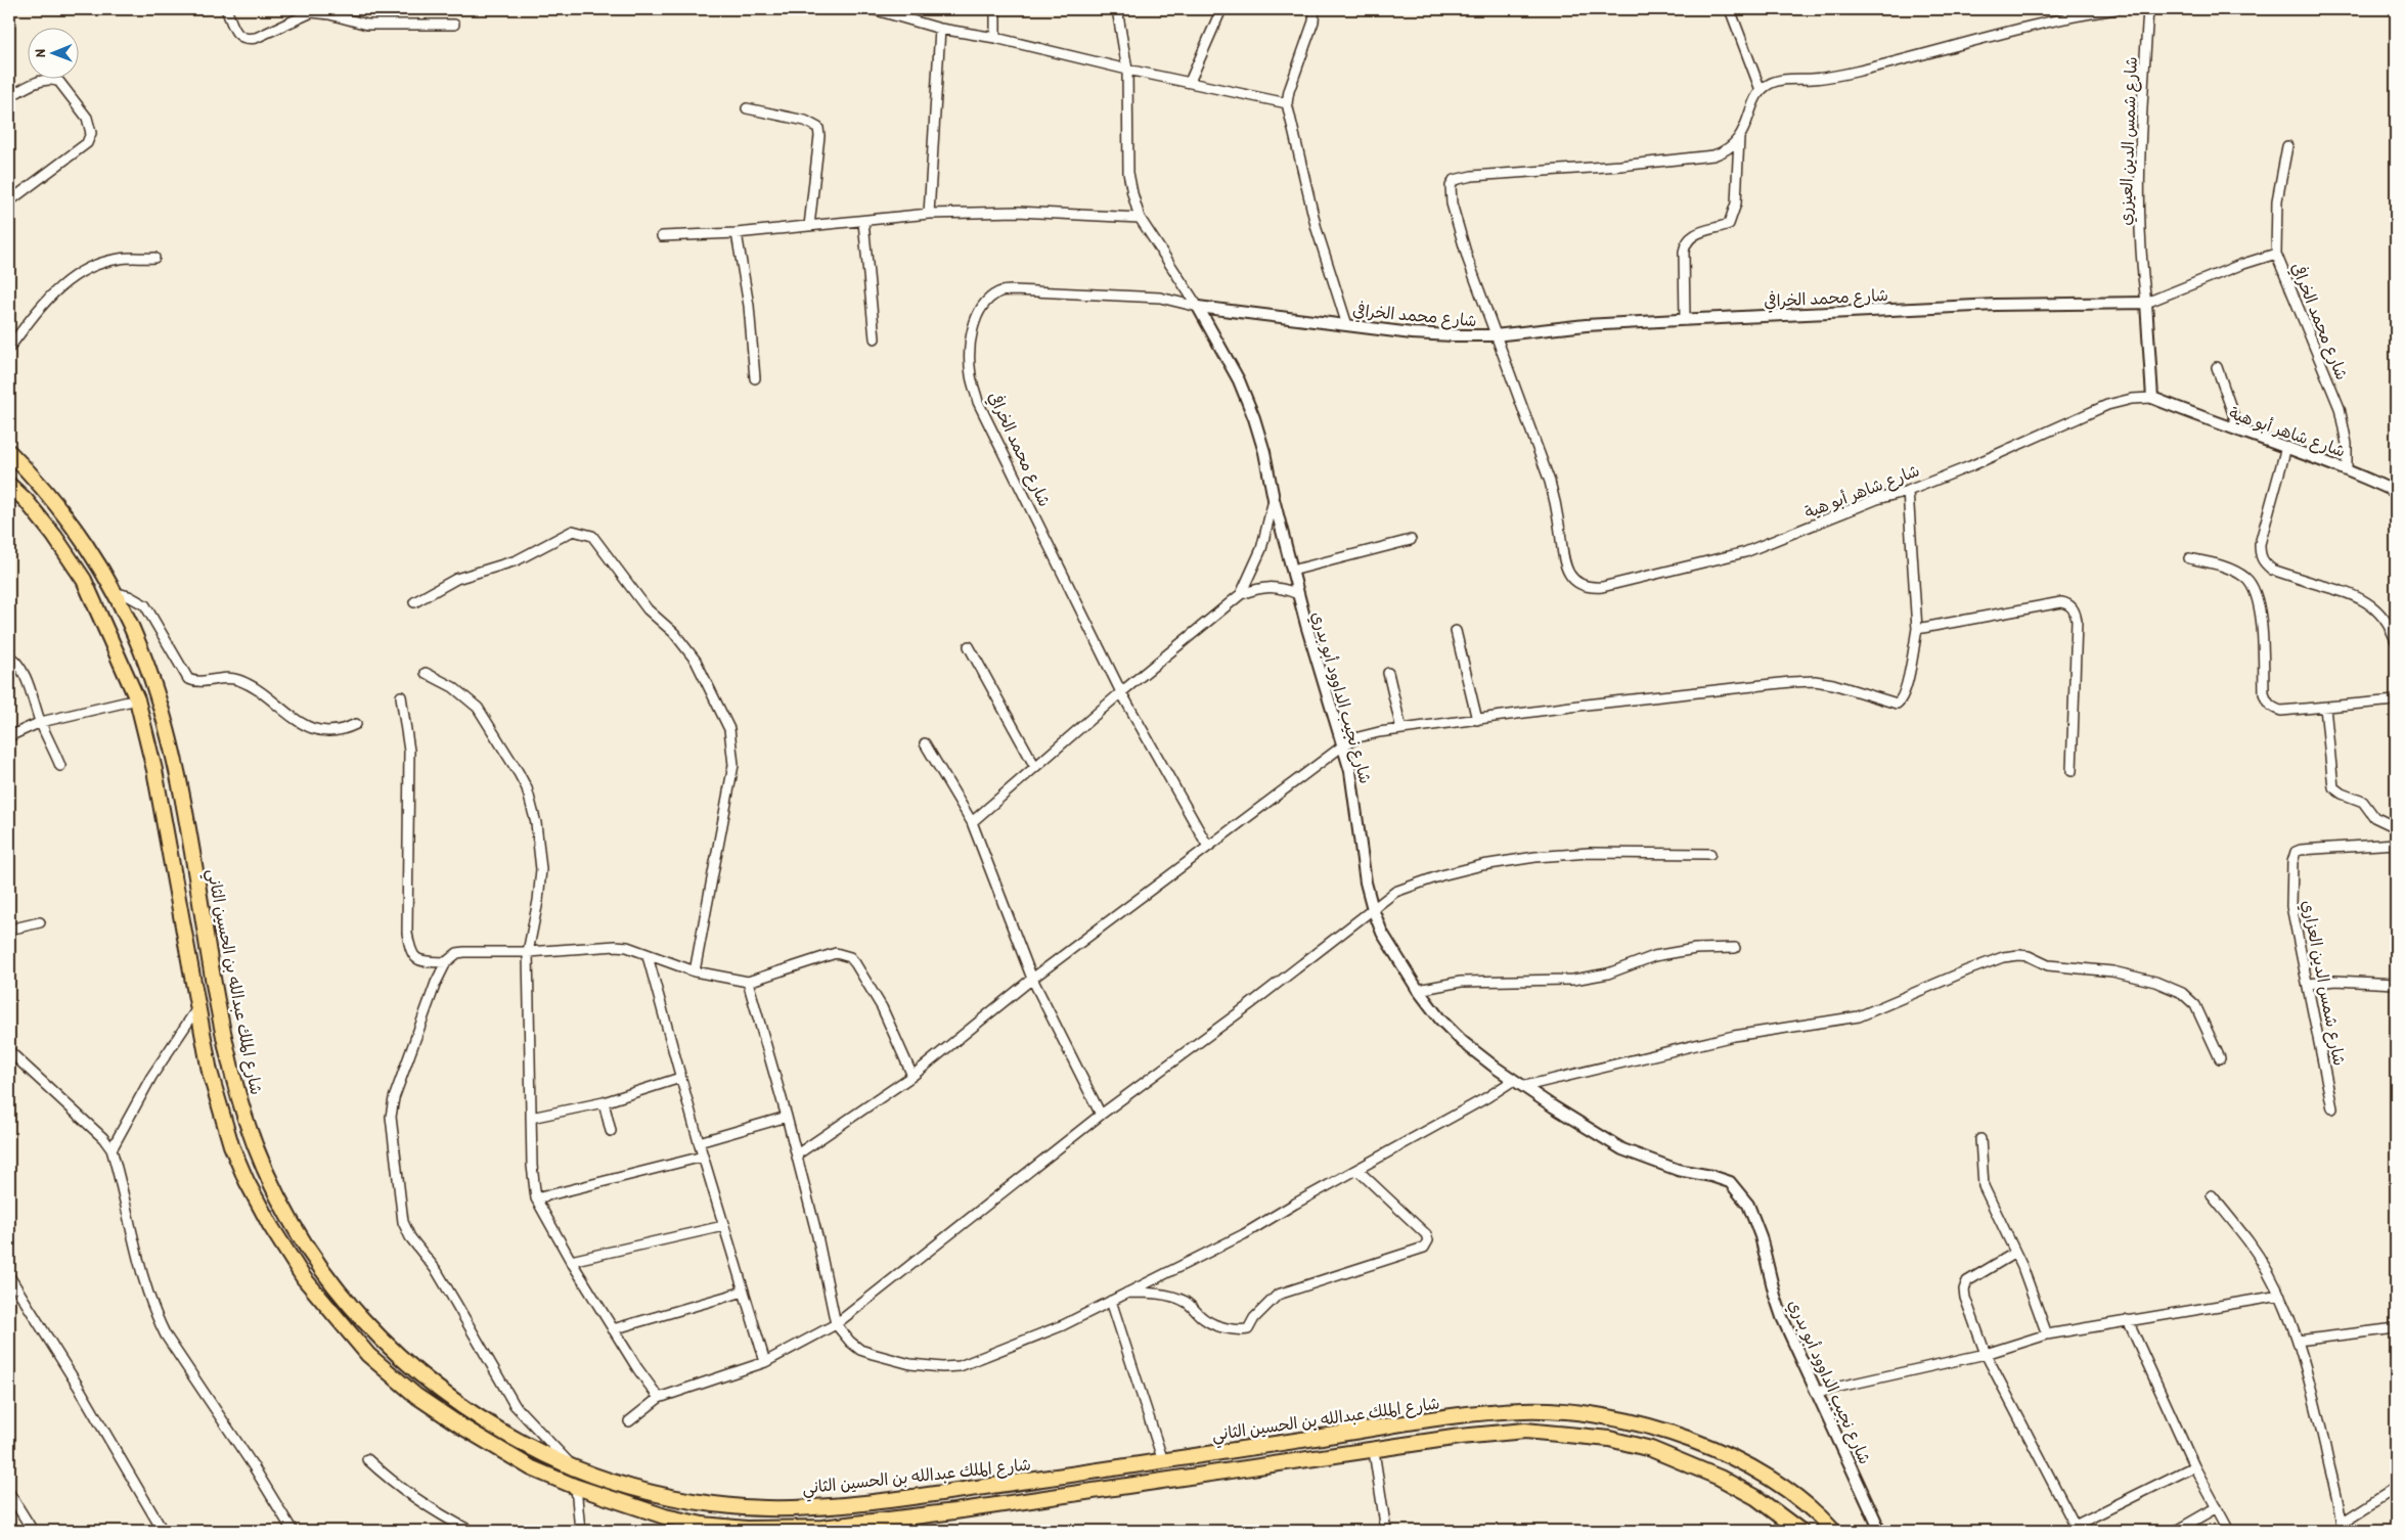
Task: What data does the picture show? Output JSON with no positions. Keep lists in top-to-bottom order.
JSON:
{
  "streets": {
    "highway": ["شارع الملك عبدالله بن الحسين الثاني"],
    "street": [
      "شارع شمس الدين العيزري",
      "شارع محمد الخرافي",
      "شارع شاهر أبو هية",
      "شارع نجيب الداوود أبو بدري",
      "شارع شمس الدين العزاري"
    ]
  },
  "crossings": [
    ["شارع شمس الدين العيزري", "شارع محمد الخرافي"],
    ["شارع شمس الدين العيزري", "شارع شاهر أبو هية"],
    ["شارع محمد الخرافي", "شارع شاهر أبو هية"],
    ["شارع محمد الخرافي", "شارع نجيب الداوود أبو بدري"]
  ],
  "north": "left"
}
